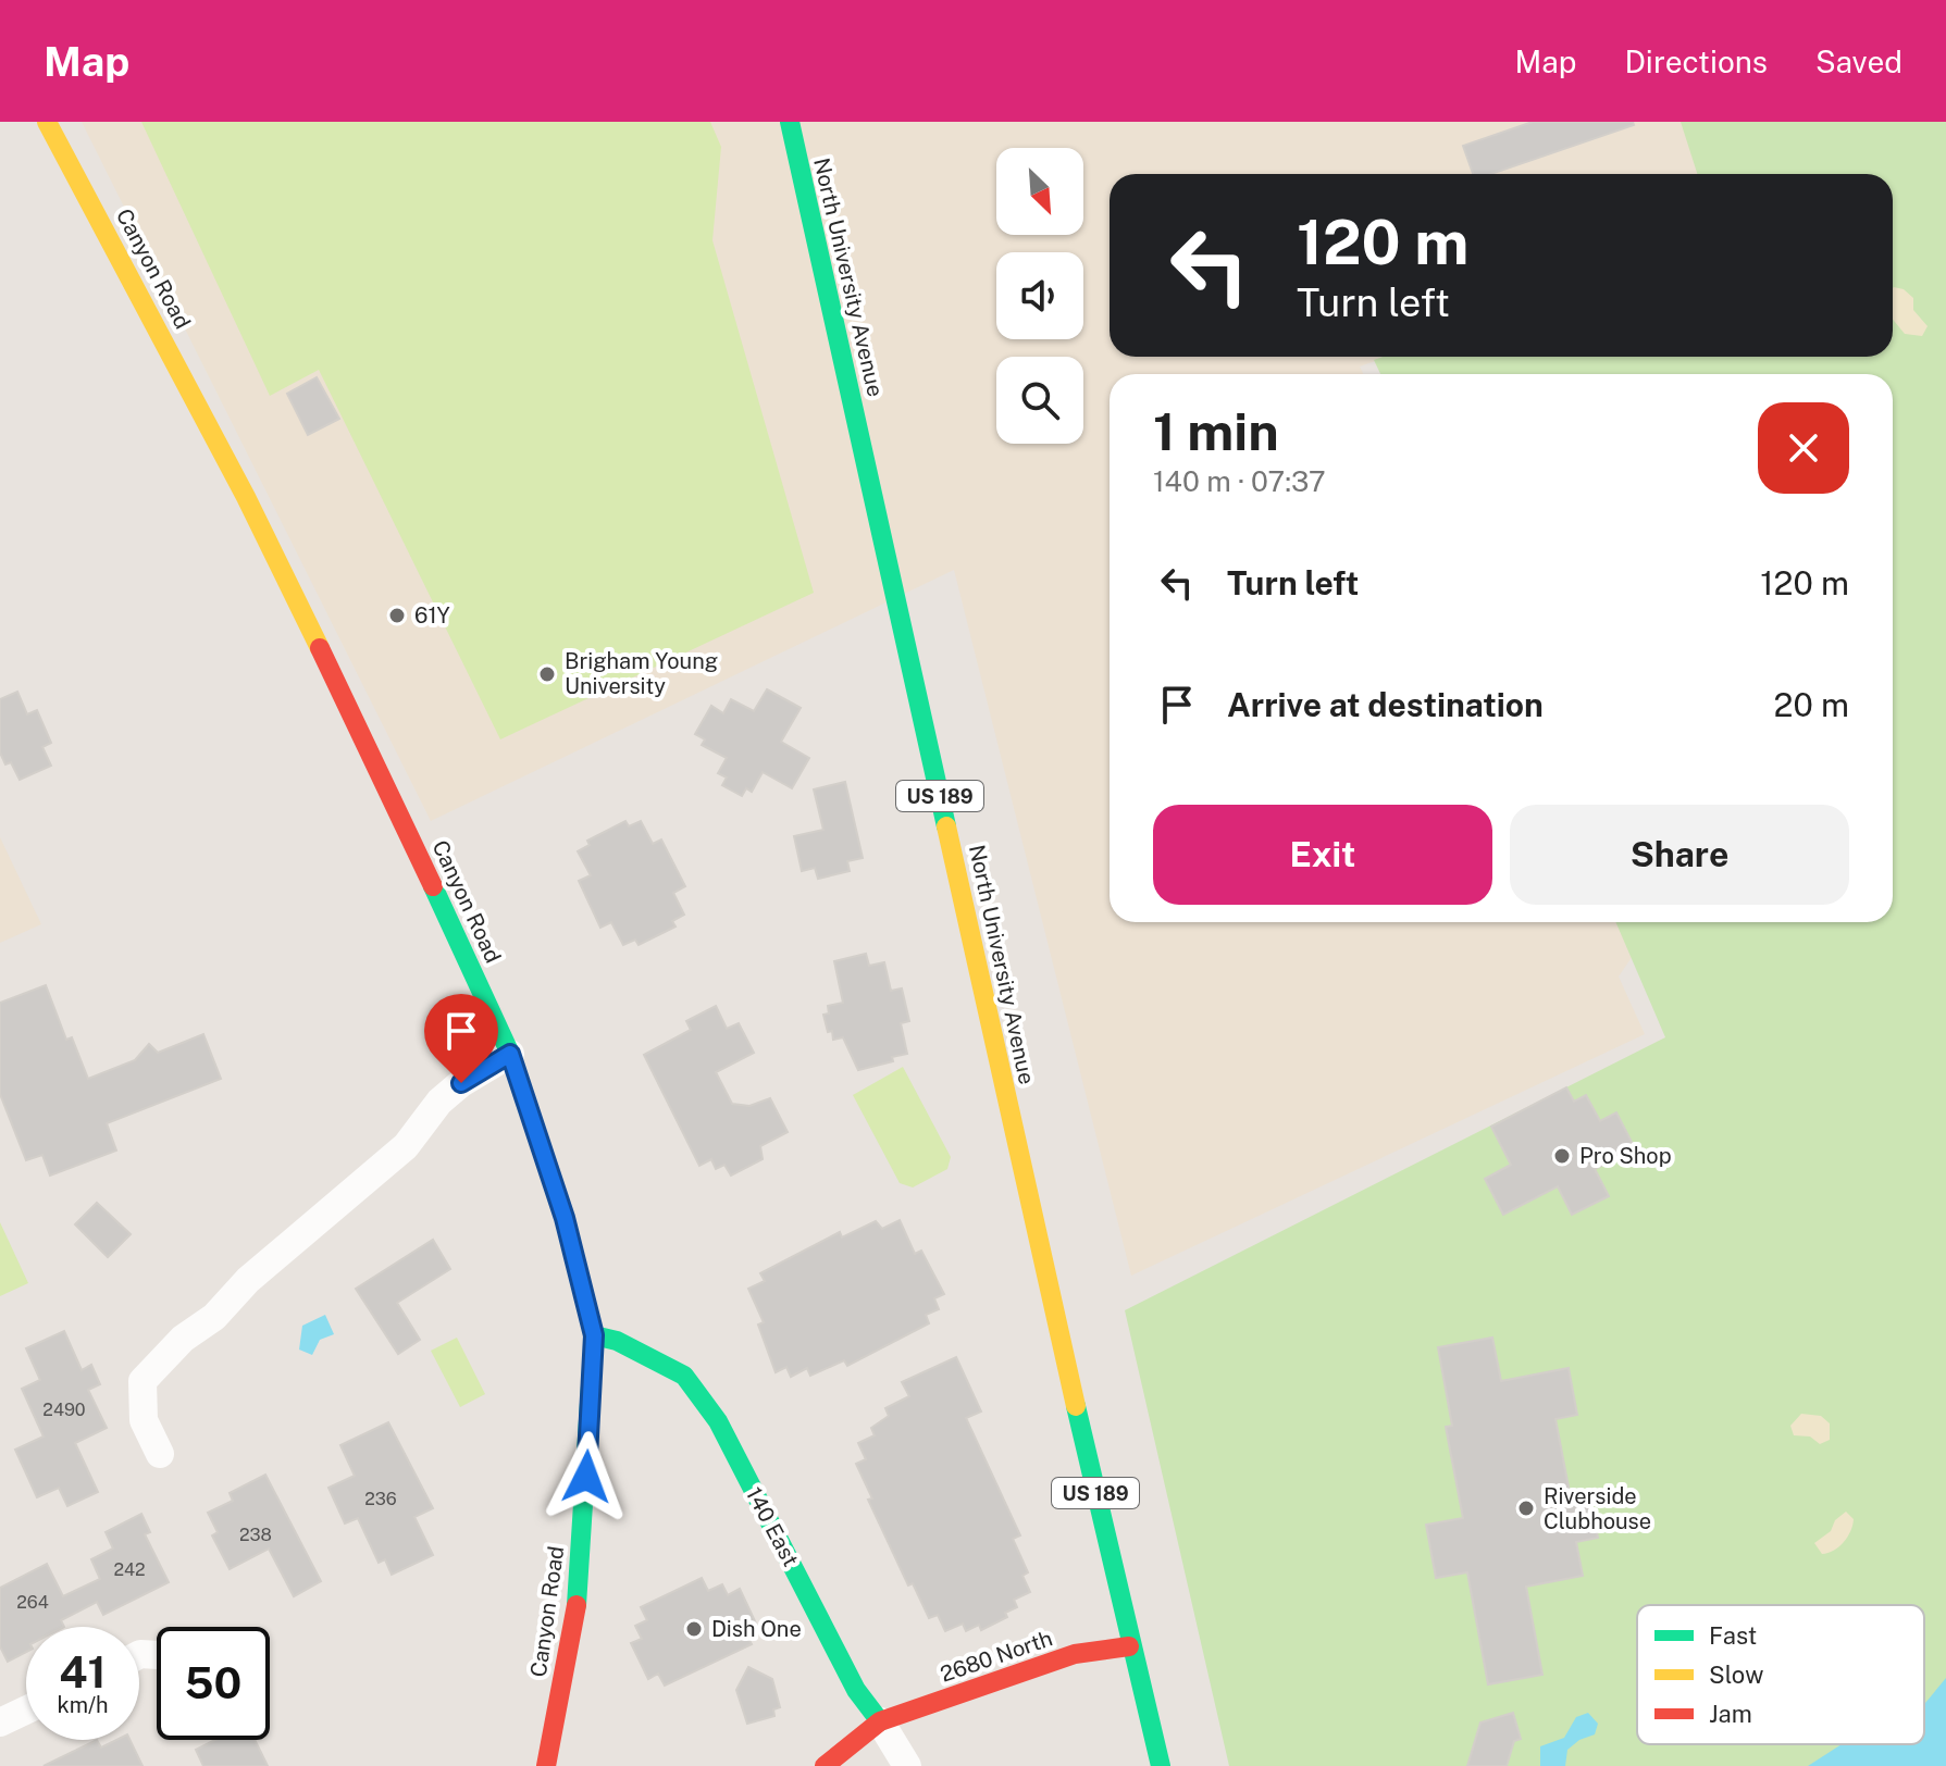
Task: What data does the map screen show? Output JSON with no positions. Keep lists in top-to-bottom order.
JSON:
{
  "streets": {
    "main road": [
      "Canyon Road",
      "North University Avenue",
      "US 189",
      "140 East",
      "2680 North"
    ]
  },
  "crossings": [
    ["Canyon Road", "140 East"],
    ["North University Avenue", "2680 North"],
    ["140 East", "2680 North"]
  ],
  "places": [
    "61Y",
    "Brigham Young University",
    "Pro Shop",
    "Riverside Clubhouse",
    "Dish One"
  ],
  "house_numbers": [
    "2490",
    "236",
    "238",
    "242",
    "264"
  ],
  "legend": ["Fast", "Slow", "Jam"],
  "north": "bottom right",
  "page": {
    "header": "Map",
    "nav": ["Map", "Directions", "Saved"],
    "turn": ["120 m", "Turn left"],
    "heading": ["1 min", "140 m · 07:37"],
    "list": [
      {
        "name": "Turn left",
        "value": "120 m"
      },
      {
        "name": "Arrive at destination",
        "value": "20 m"
      }
    ],
    "buttons": ["Exit", "Share"],
    "speed": "41 km/h",
    "limit": "50"
  }
}
